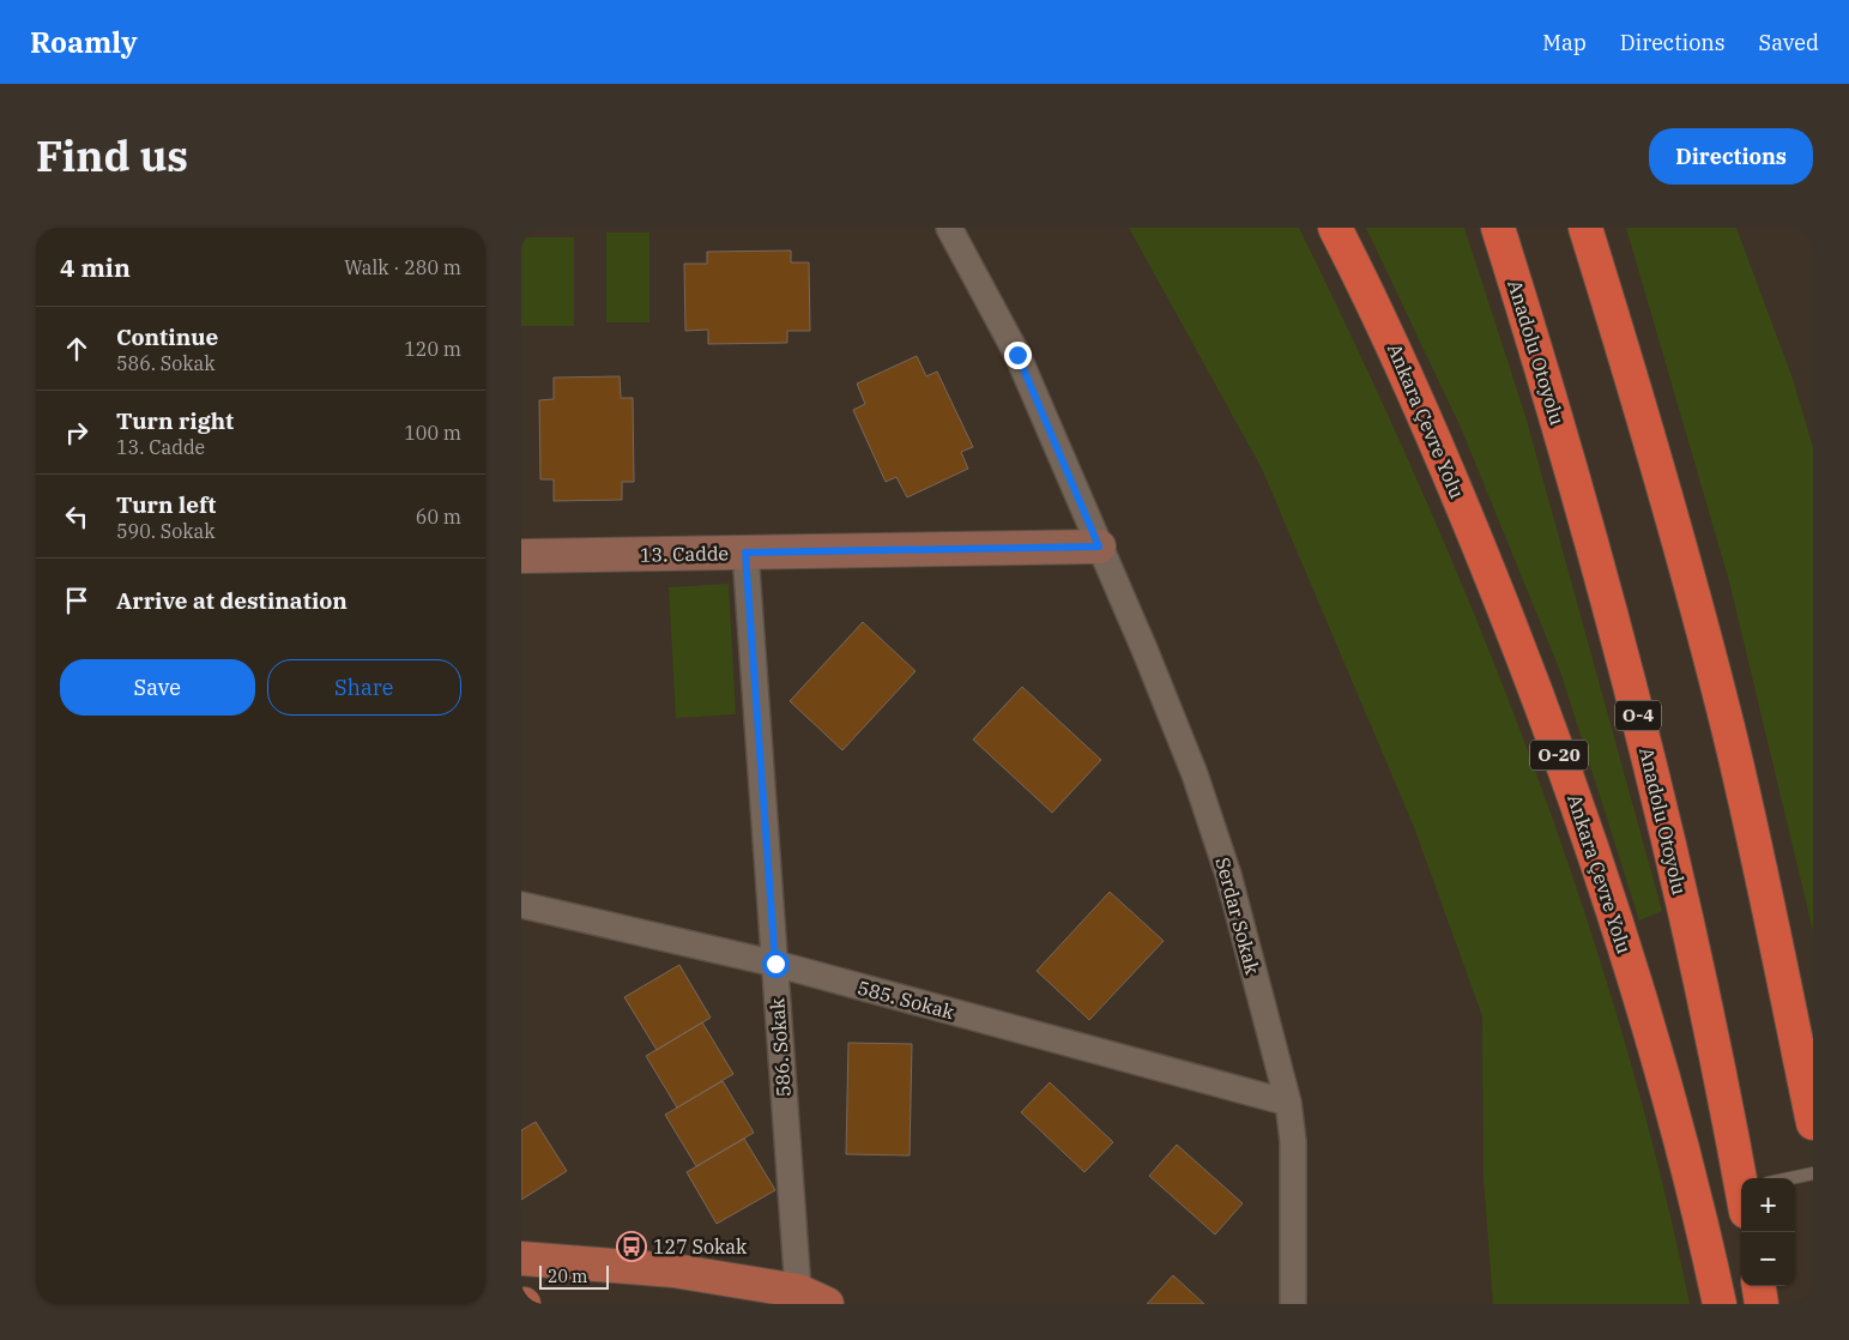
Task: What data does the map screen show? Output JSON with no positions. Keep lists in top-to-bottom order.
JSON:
{
  "streets": {
    "highway": [
      "Anadolu Otoyolu",
      "Ankara Çevre Yolu",
      "O-4",
      "O-20"
    ],
    "street": [
      "13. Cadde",
      "Serdar Sokak",
      "585. Sokak",
      "586. Sokak"
    ]
  },
  "crossings": [
    ["13. Cadde", "Serdar Sokak"],
    ["13. Cadde", "586. Sokak"],
    ["Serdar Sokak", "585. Sokak"],
    ["585. Sokak", "586. Sokak"]
  ],
  "places": {
    "bus stop": ["127 Sokak"]
  },
  "scale_bar": "20 m",
  "page": {
    "header": "Roamly",
    "nav": ["Map", "Directions", "Saved"],
    "title": "Find us",
    "buttons": [
      "Directions",
      ["Save", "Share"]
    ],
    "heading": ["4 min", "Walk · 280 m"],
    "list": [
      ["Continue", "586. Sokak", "120 m"],
      ["Turn right", "13. Cadde", "100 m"],
      ["Turn left", "590. Sokak", "60 m"],
      "Arrive at destination"
    ],
    "map_buttons": ["+", "−"],
    "scale": "20 m"
  }
}
